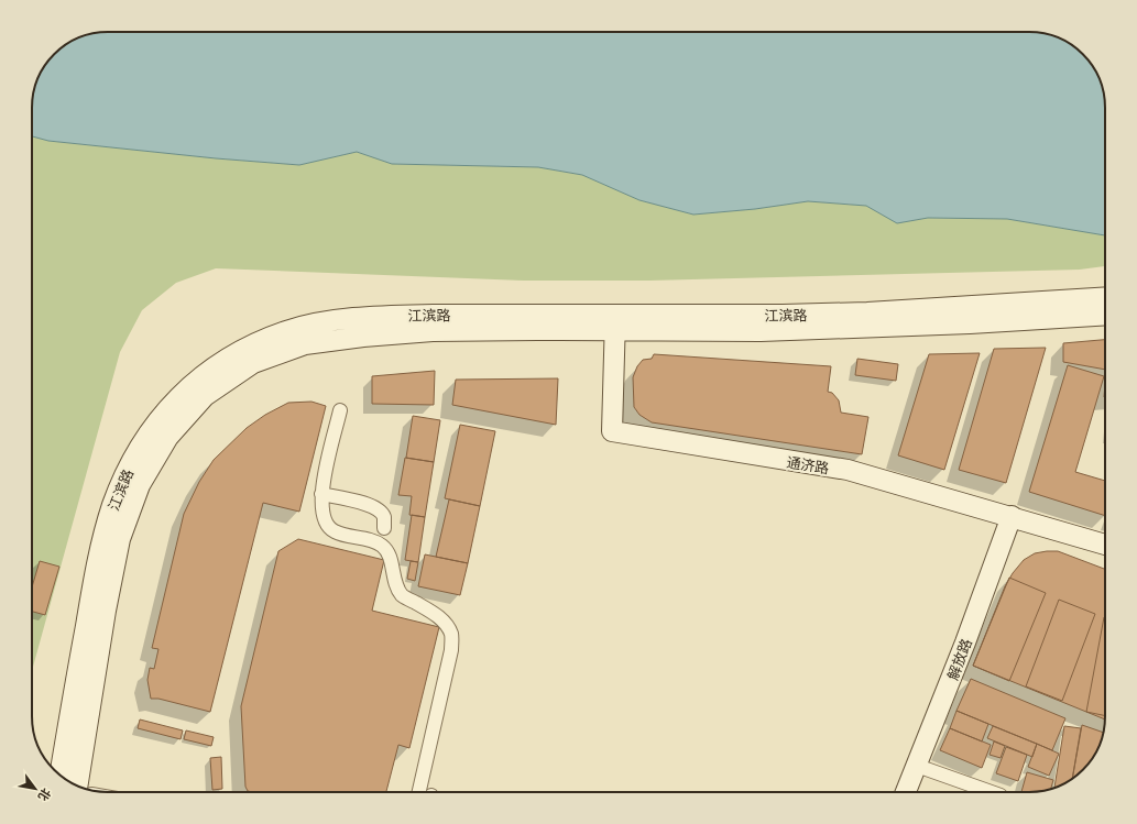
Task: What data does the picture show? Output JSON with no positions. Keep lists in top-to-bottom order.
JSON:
{
  "streets": {
    "main road": ["江滨路", "通济路", "解放路"]
  },
  "crossings": [
    ["江滨路", "通济路"],
    ["通济路", "解放路"]
  ],
  "north": "bottom right"
}
